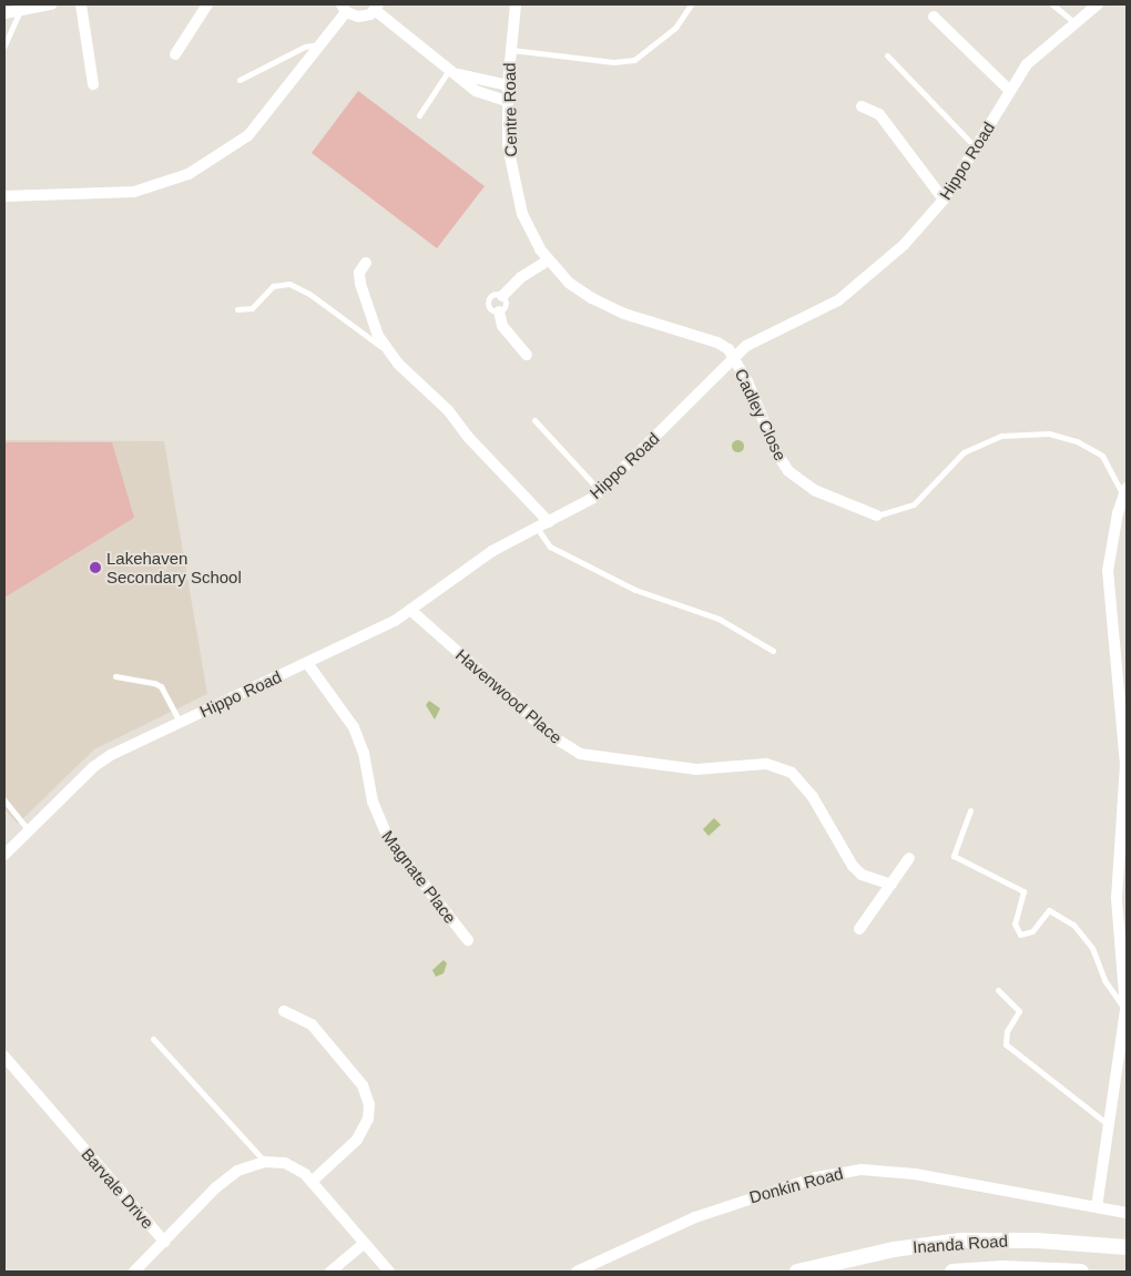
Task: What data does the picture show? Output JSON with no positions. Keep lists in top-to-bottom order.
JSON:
{
  "streets": {
    "main road": ["Inanda Road"],
    "street": [
      "Centre Road",
      "Hippo Road",
      "Cadley Close",
      "Havenwood Place",
      "Magnate Place",
      "Donkin Road",
      "Barvale Drive"
    ]
  },
  "crossings": [
    ["Centre Road", "Hippo Road"],
    ["Centre Road", "Cadley Close"],
    ["Hippo Road", "Cadley Close"],
    ["Hippo Road", "Havenwood Place"],
    ["Hippo Road", "Magnate Place"]
  ],
  "places": ["Lakehaven Secondary School"]
}
